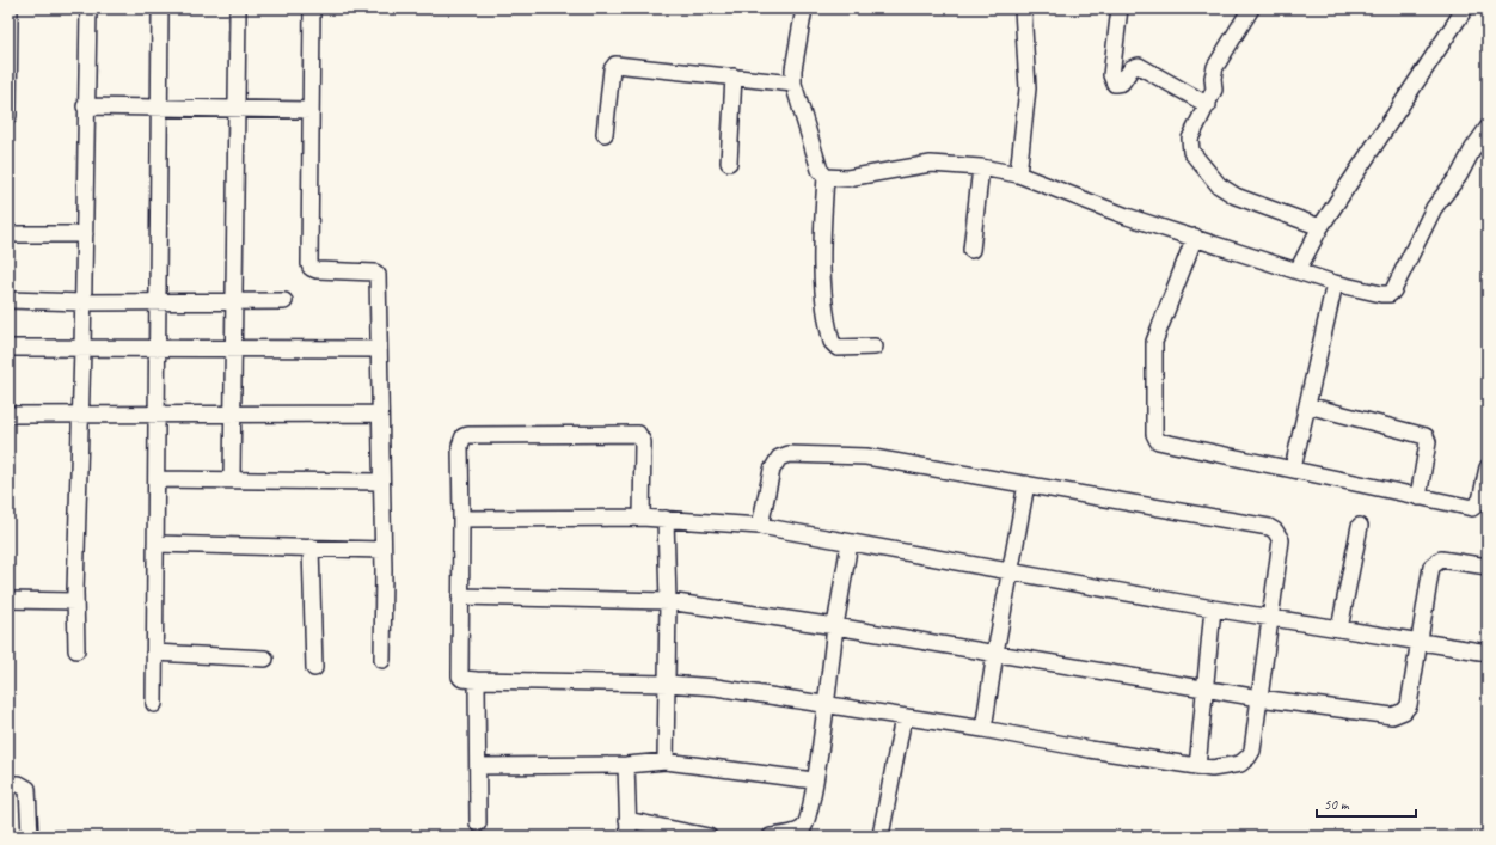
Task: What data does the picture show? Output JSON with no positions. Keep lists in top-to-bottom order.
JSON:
{
  "scale_bar": "50 m"
}
